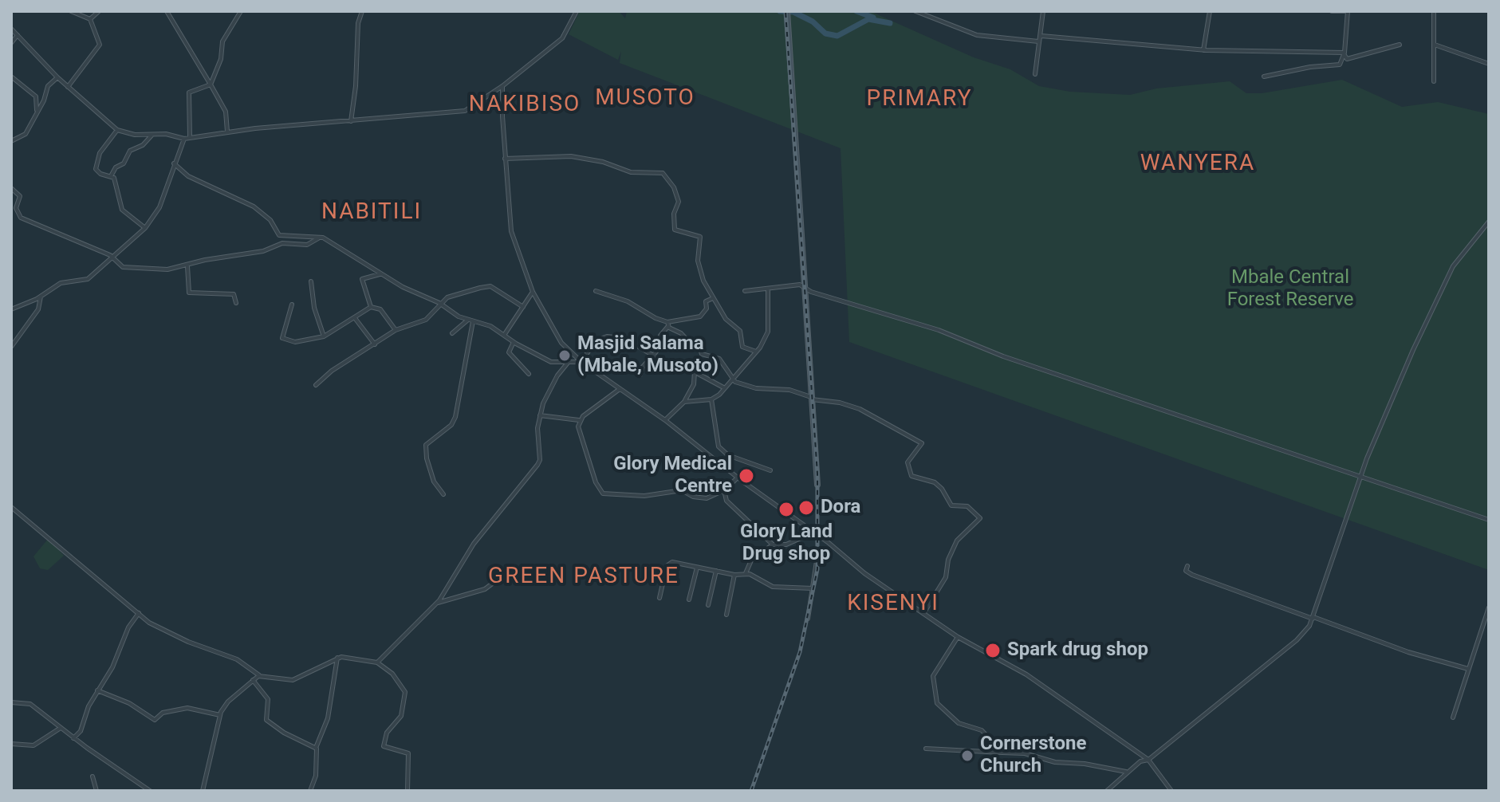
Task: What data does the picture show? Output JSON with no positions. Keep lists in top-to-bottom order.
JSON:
{
  "districts": [
    "MUSOTO",
    "PRIMARY",
    "NAKIBISO",
    "WANYERA",
    "NABITILI",
    "GREEN PASTURE",
    "KISENYI"
  ],
  "parks": ["Mbale Central Forest Reserve"],
  "places": [
    "Masjid Salama (Mbale, Musoto)",
    "Glory Medical Centre",
    "Dora",
    "Glory Land Drug shop",
    "Spark drug shop",
    "Cornerstone Church"
  ]
}
